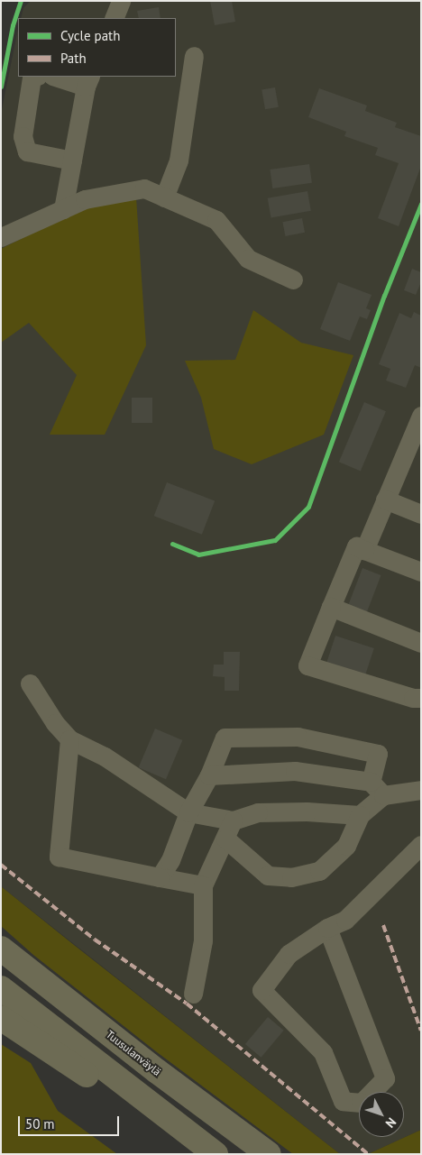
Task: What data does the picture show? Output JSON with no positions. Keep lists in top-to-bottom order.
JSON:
{
  "streets": {
    "highway": ["Tuusulanväylä"]
  },
  "legend": ["Cycle path", "Path"],
  "scale_bar": "50 m",
  "north": "bottom right"
}
